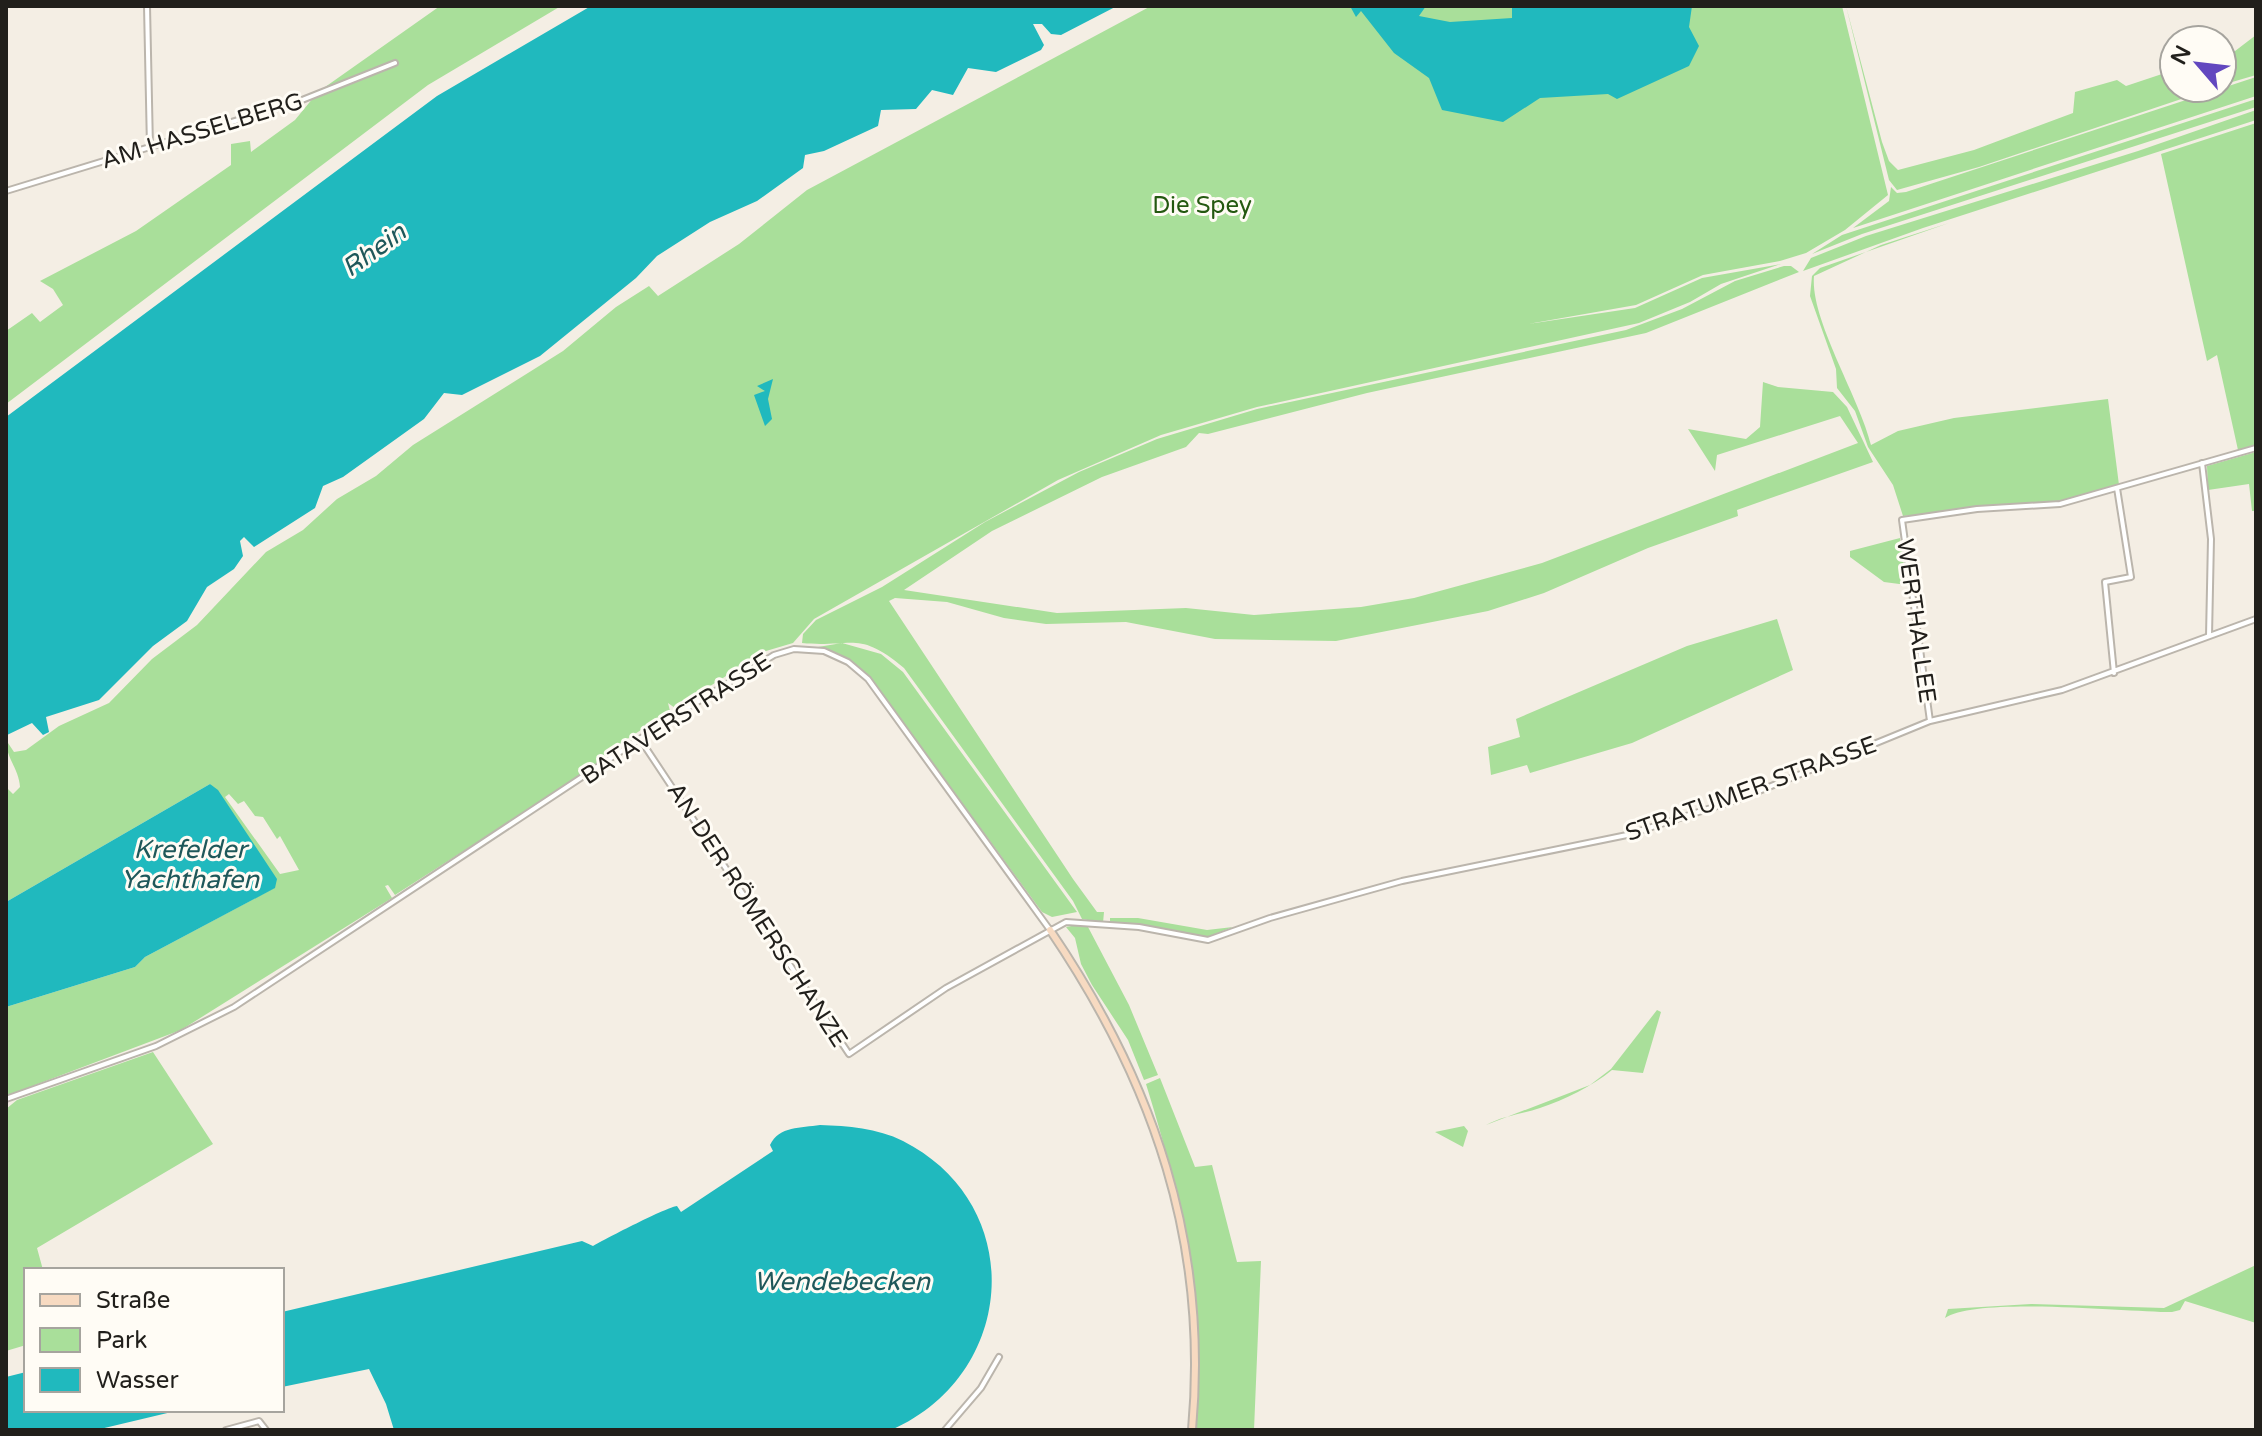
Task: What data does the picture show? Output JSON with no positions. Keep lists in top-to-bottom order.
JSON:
{
  "streets": {
    "street": [
      "AM HASSELBERG",
      "WERTHALLEE",
      "BATAVERSTRASSE",
      "STRATUMER STRASSE",
      "AN DER RÖMERSCHANZE"
    ]
  },
  "crossings": [
    ["WERTHALLEE", "STRATUMER STRASSE"],
    ["BATAVERSTRASSE", "STRATUMER STRASSE"],
    ["BATAVERSTRASSE", "AN DER RÖMERSCHANZE"],
    ["STRATUMER STRASSE", "AN DER RÖMERSCHANZE"]
  ],
  "water": ["Rhein", "Krefelder Yachthafen", "Wendebecken"],
  "parks": ["Die Spey"],
  "legend": ["Straße", "Park", "Wasser"],
  "north": "top left"
}
